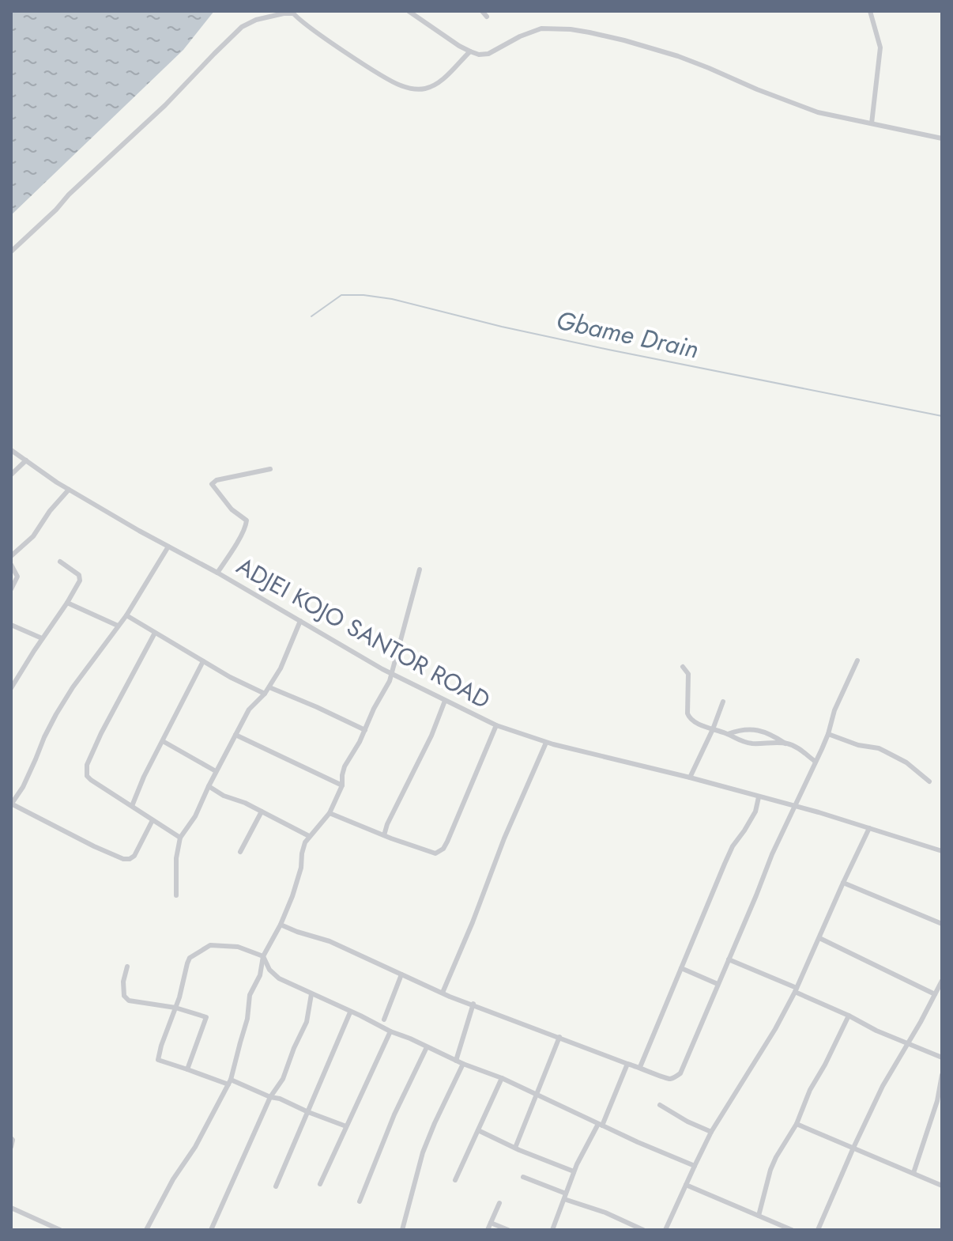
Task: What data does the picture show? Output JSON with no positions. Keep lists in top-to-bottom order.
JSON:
{
  "streets": {
    "street": ["ADJEI KOJO SANTOR ROAD"]
  },
  "water": ["Gbame Drain"]
}
